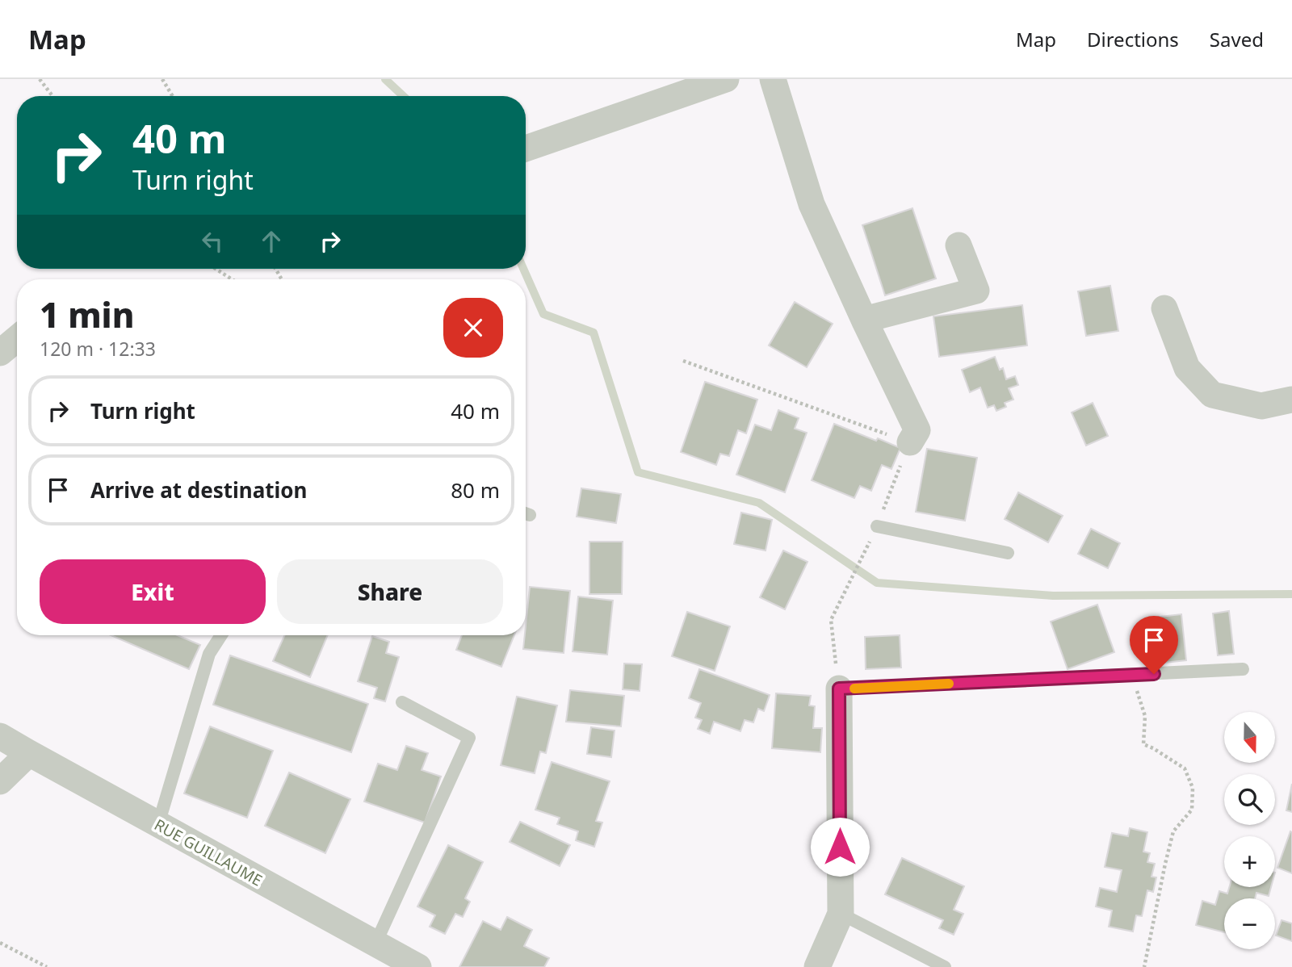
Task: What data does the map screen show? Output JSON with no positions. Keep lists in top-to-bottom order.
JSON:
{
  "streets": {
    "street": ["RUE GUILLAUME"]
  },
  "north": "bottom",
  "page": {
    "header": "Map",
    "nav": ["Map", "Directions", "Saved"],
    "turn": ["40 m", "Turn right"],
    "heading": ["1 min", "120 m · 12:33"],
    "list": [
      {
        "name": "Turn right",
        "value": "40 m"
      },
      {
        "name": "Arrive at destination",
        "value": "80 m"
      }
    ],
    "buttons": ["Exit", "Share"],
    "map_buttons": ["+", "−"]
  }
}
